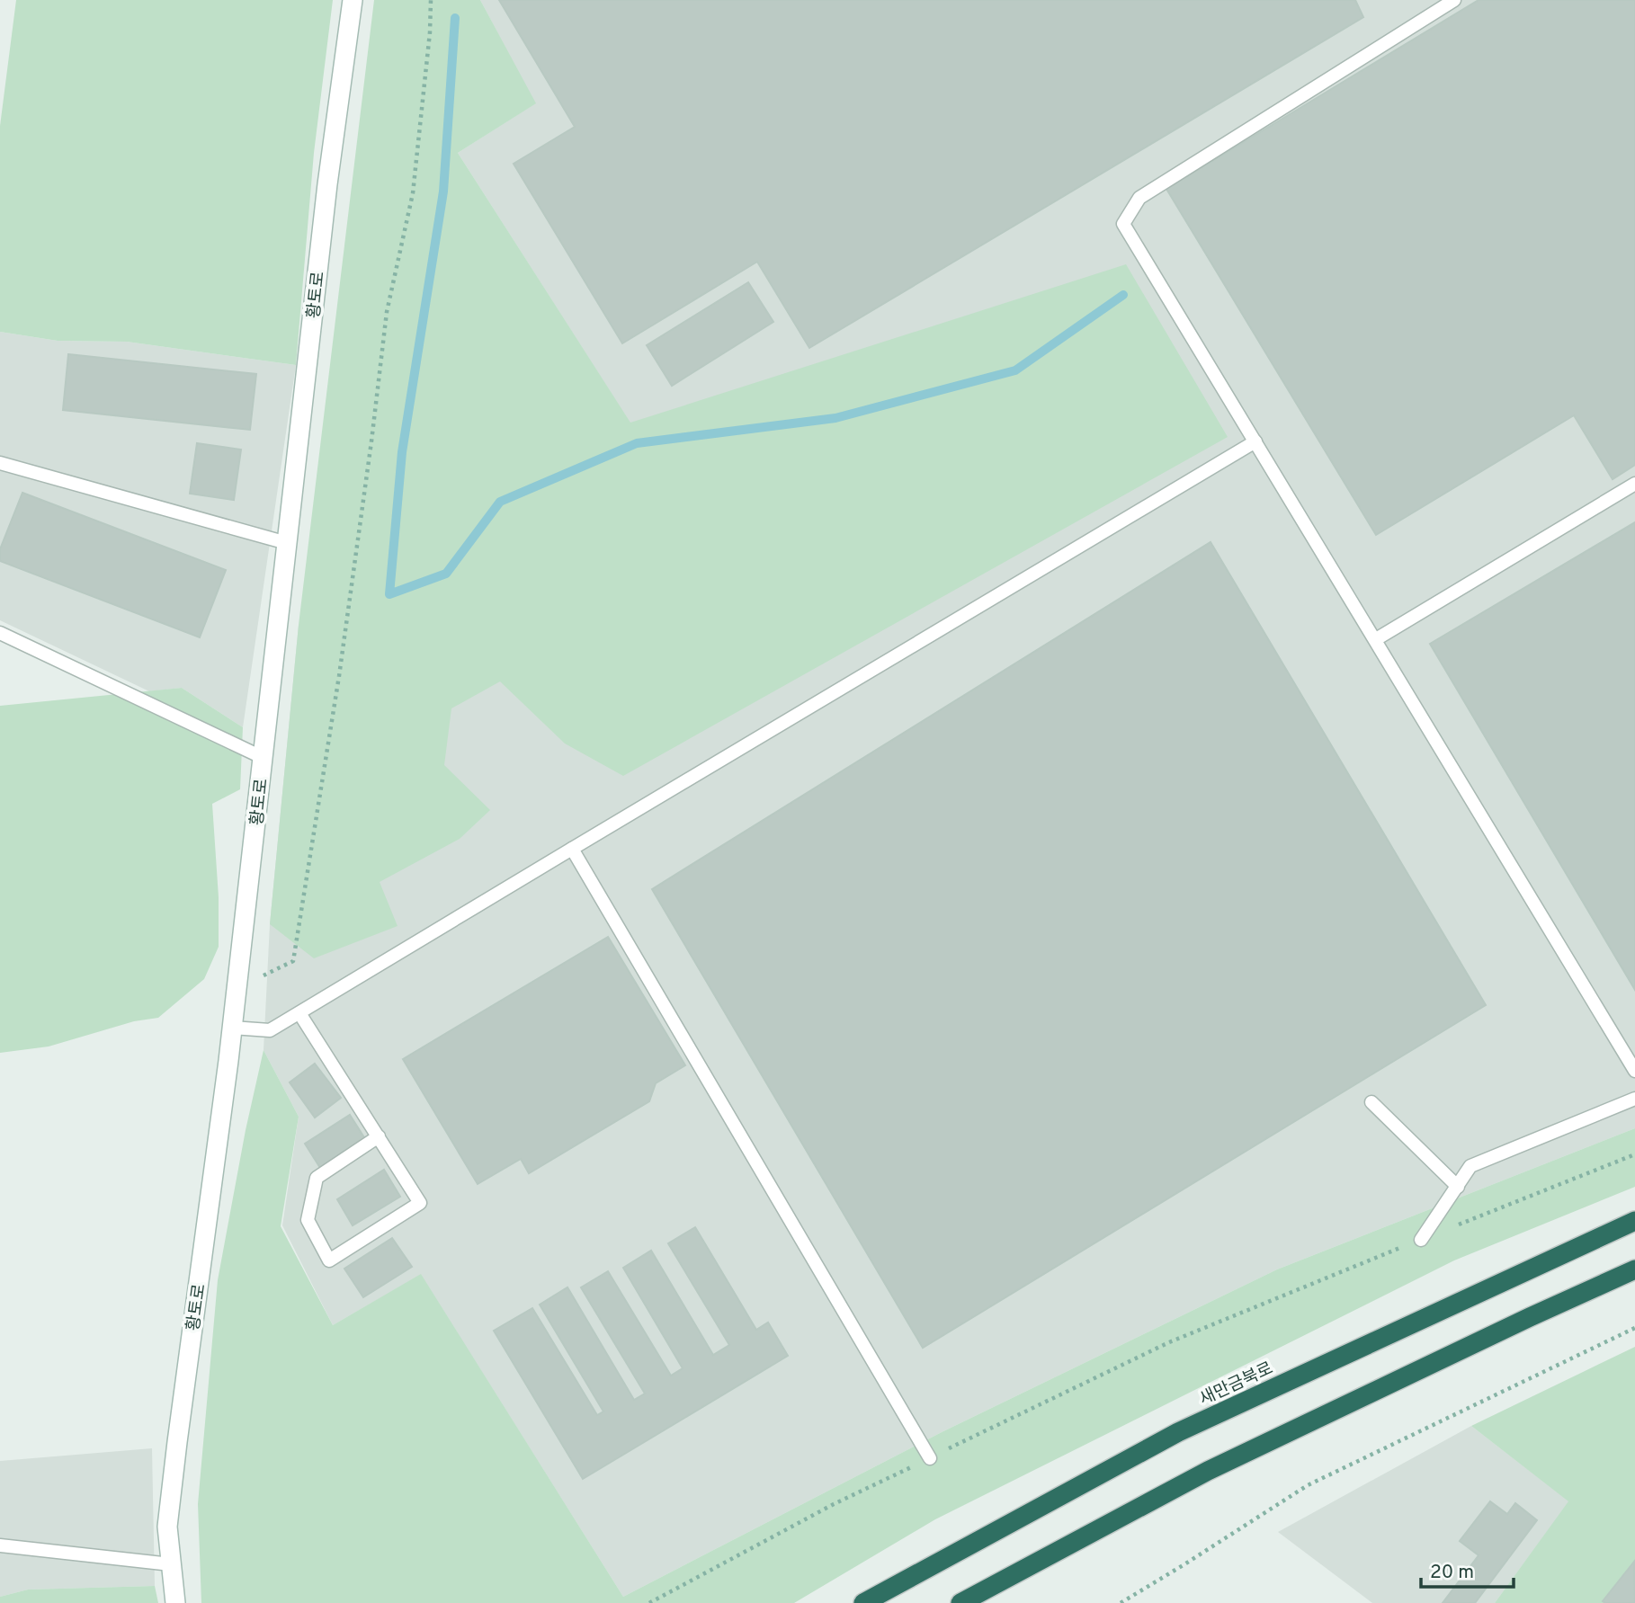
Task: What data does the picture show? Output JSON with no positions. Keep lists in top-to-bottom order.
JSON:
{
  "streets": {
    "highway": ["새만금북로"],
    "main road": ["황토로"]
  },
  "scale_bar": "20 m"
}
